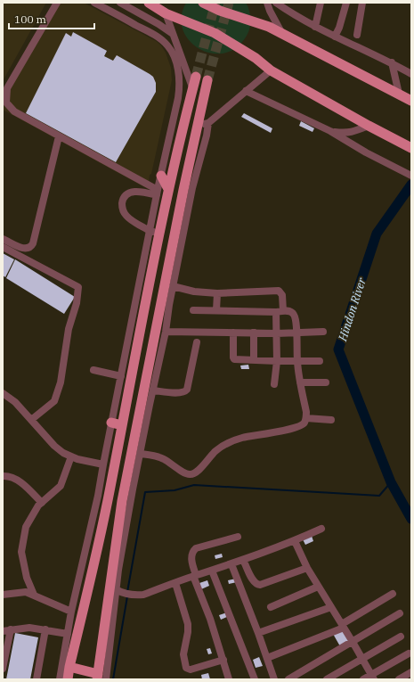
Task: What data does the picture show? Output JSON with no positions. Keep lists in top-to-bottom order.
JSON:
{
  "water": ["Hindon River"],
  "scale_bar": "100 m"
}
